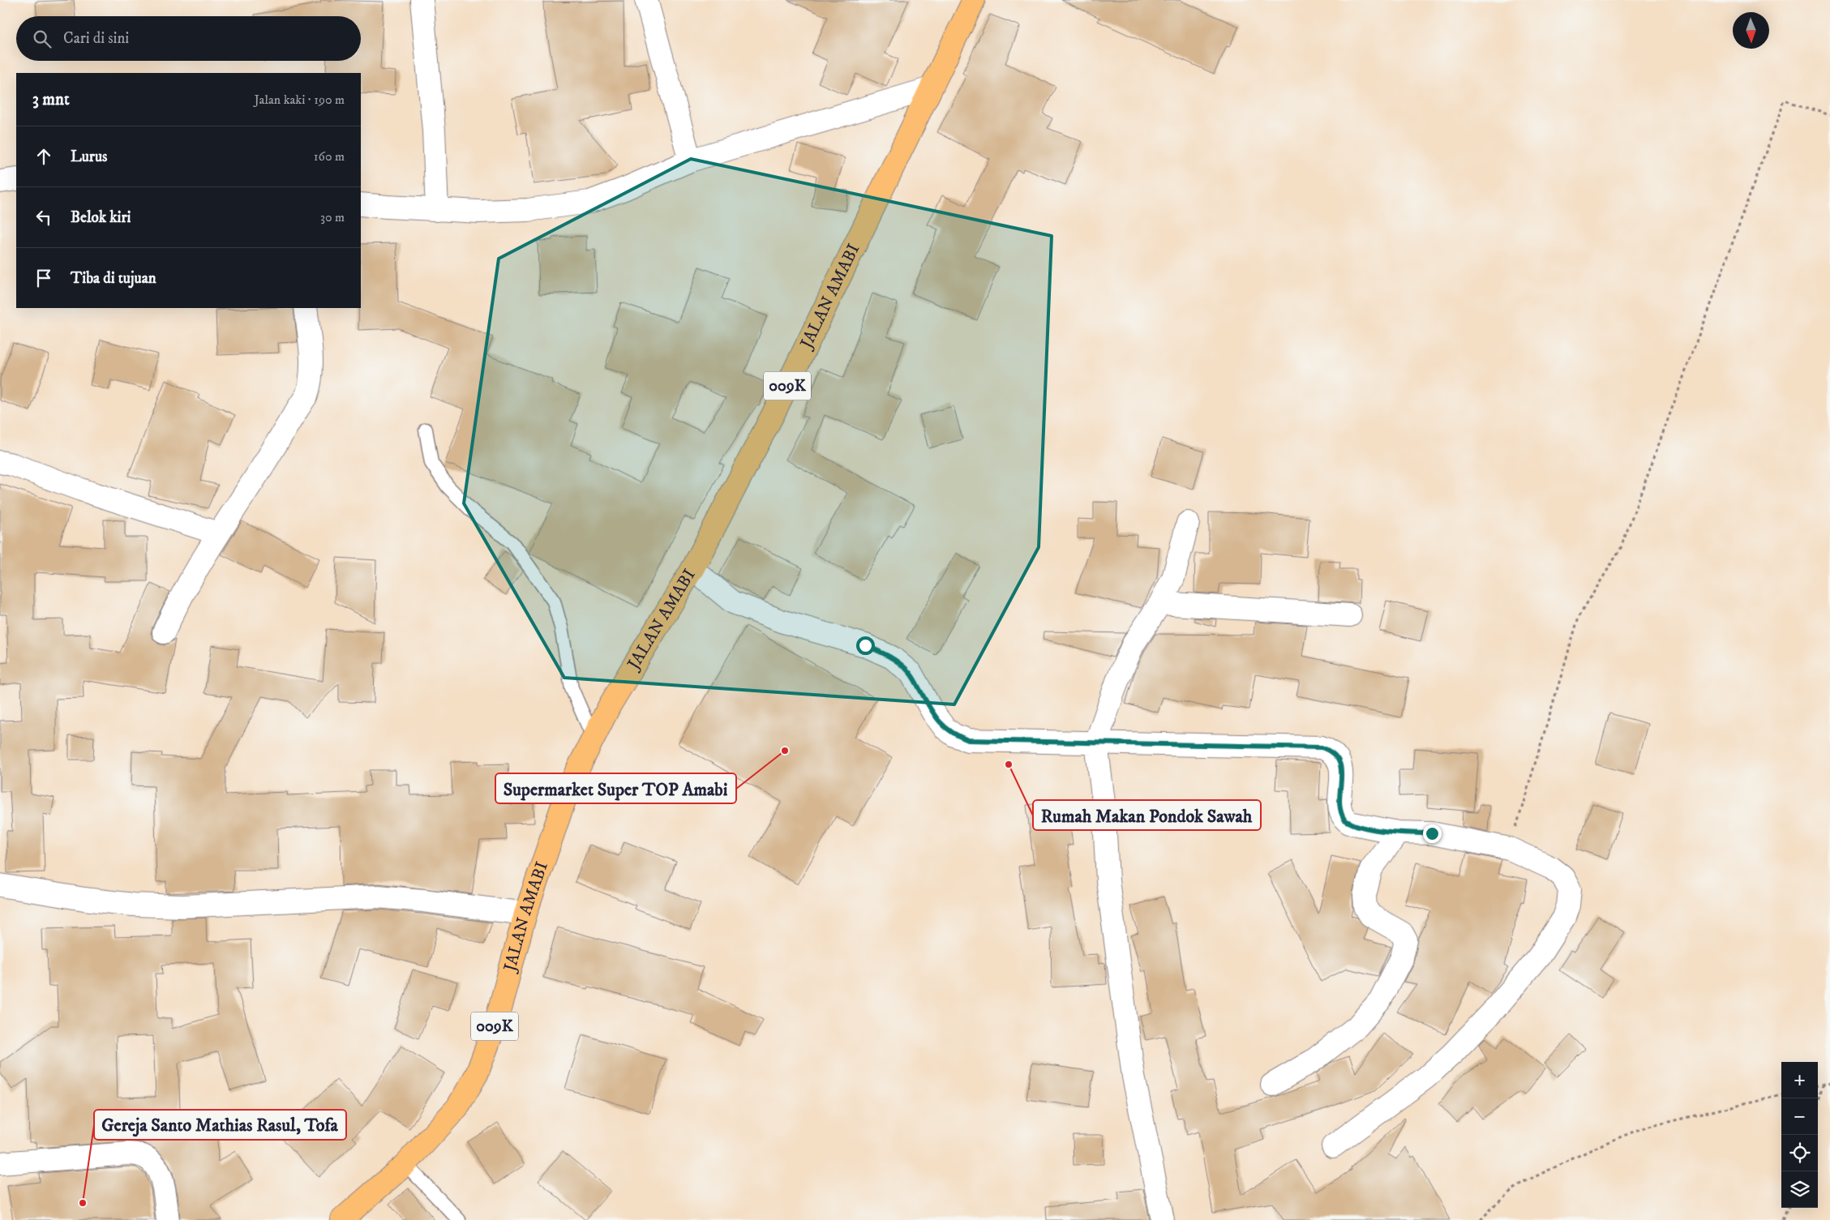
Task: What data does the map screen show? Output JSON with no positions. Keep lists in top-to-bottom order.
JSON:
{
  "streets": {
    "main road": ["JALAN AMABI", "009K"]
  },
  "places": ["Supermarket Super TOP Amabi", "Rumah Makan Pondok Sawah", "Gereja Santo Mathias Rasul, Tofa"],
  "north": "bottom",
  "page": {
    "search": "Cari di sini",
    "heading": ["3 mnt", "Jalan kaki · 190 m"],
    "list": [
      ["Lurus", "160 m"],
      ["Belok kiri", "30 m"],
      "Tiba di tujuan"
    ],
    "map_buttons": ["+", "−"]
  }
}
